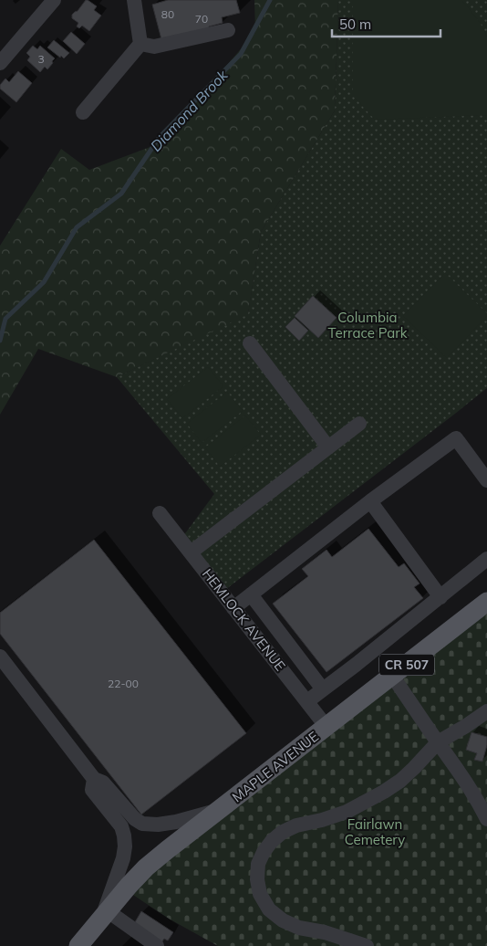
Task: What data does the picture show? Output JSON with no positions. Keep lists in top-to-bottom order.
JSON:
{
  "streets": {
    "main road": ["CR 507", "MAPLE AVENUE"],
    "street": ["HEMLOCK AVENUE"]
  },
  "crossings": [
    ["HEMLOCK AVENUE", "MAPLE AVENUE"]
  ],
  "water": ["Diamond Brook"],
  "parks": ["Columbia Terrace Park", "Fairlawn Cemetery"],
  "house_numbers": [
    "80",
    "70",
    "3",
    "22-00"
  ],
  "scale_bar": "50 m"
}
